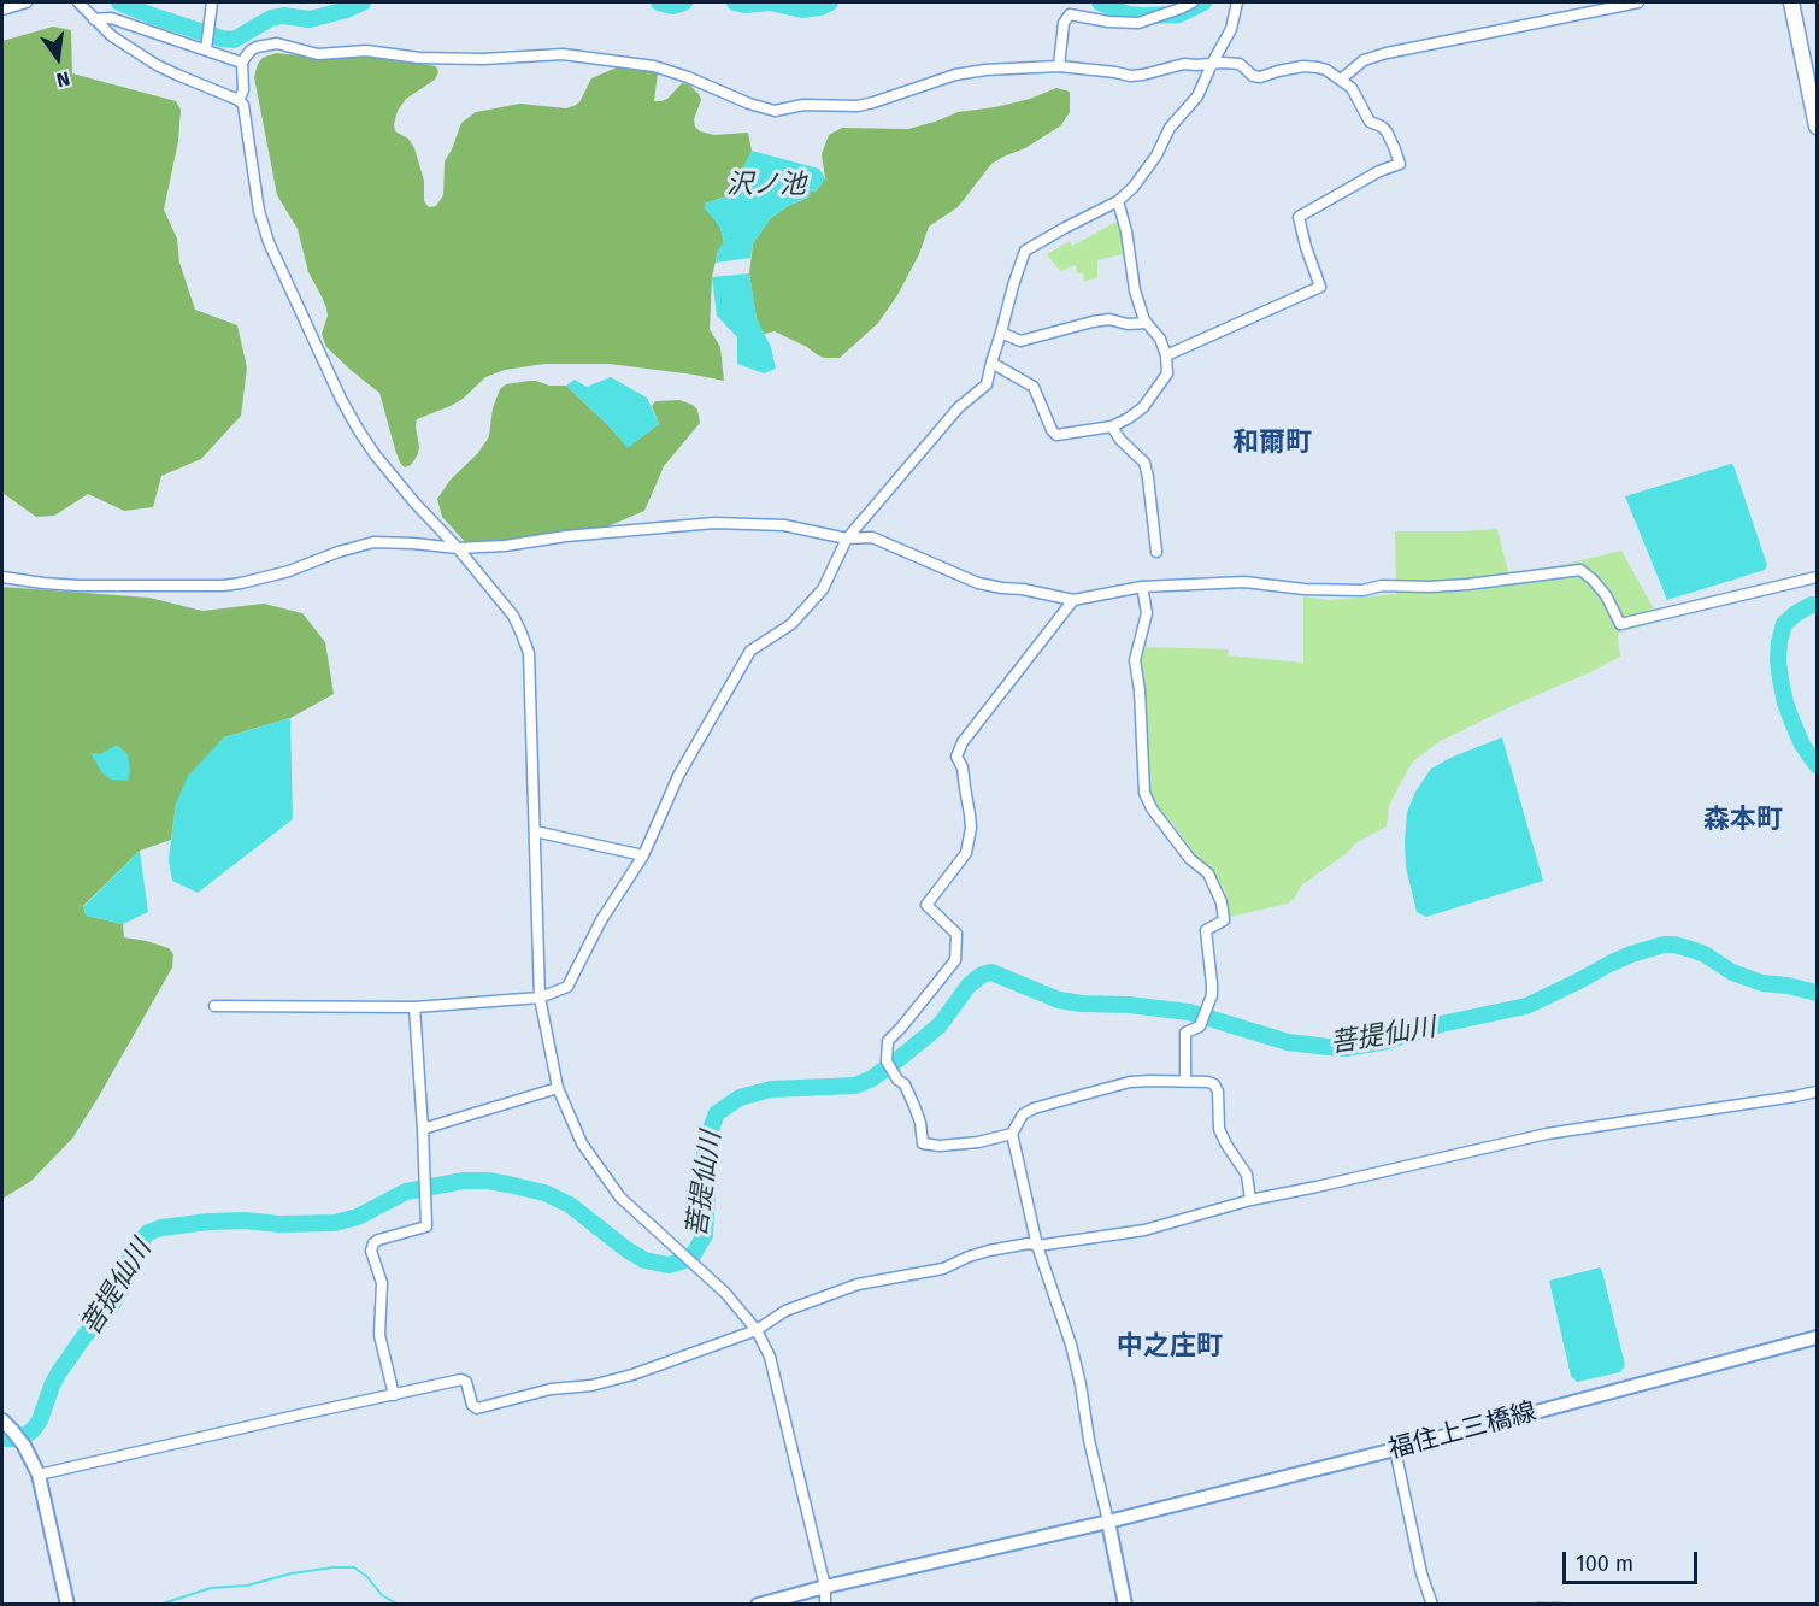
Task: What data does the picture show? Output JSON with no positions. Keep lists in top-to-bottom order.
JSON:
{
  "streets": {
    "main road": ["福住上三橋線"]
  },
  "districts": ["和爾町", "森本町", "中之庄町"],
  "water": ["沢ノ池", "菩提仙川"],
  "scale_bar": "100 m",
  "north": "bottom"
}
